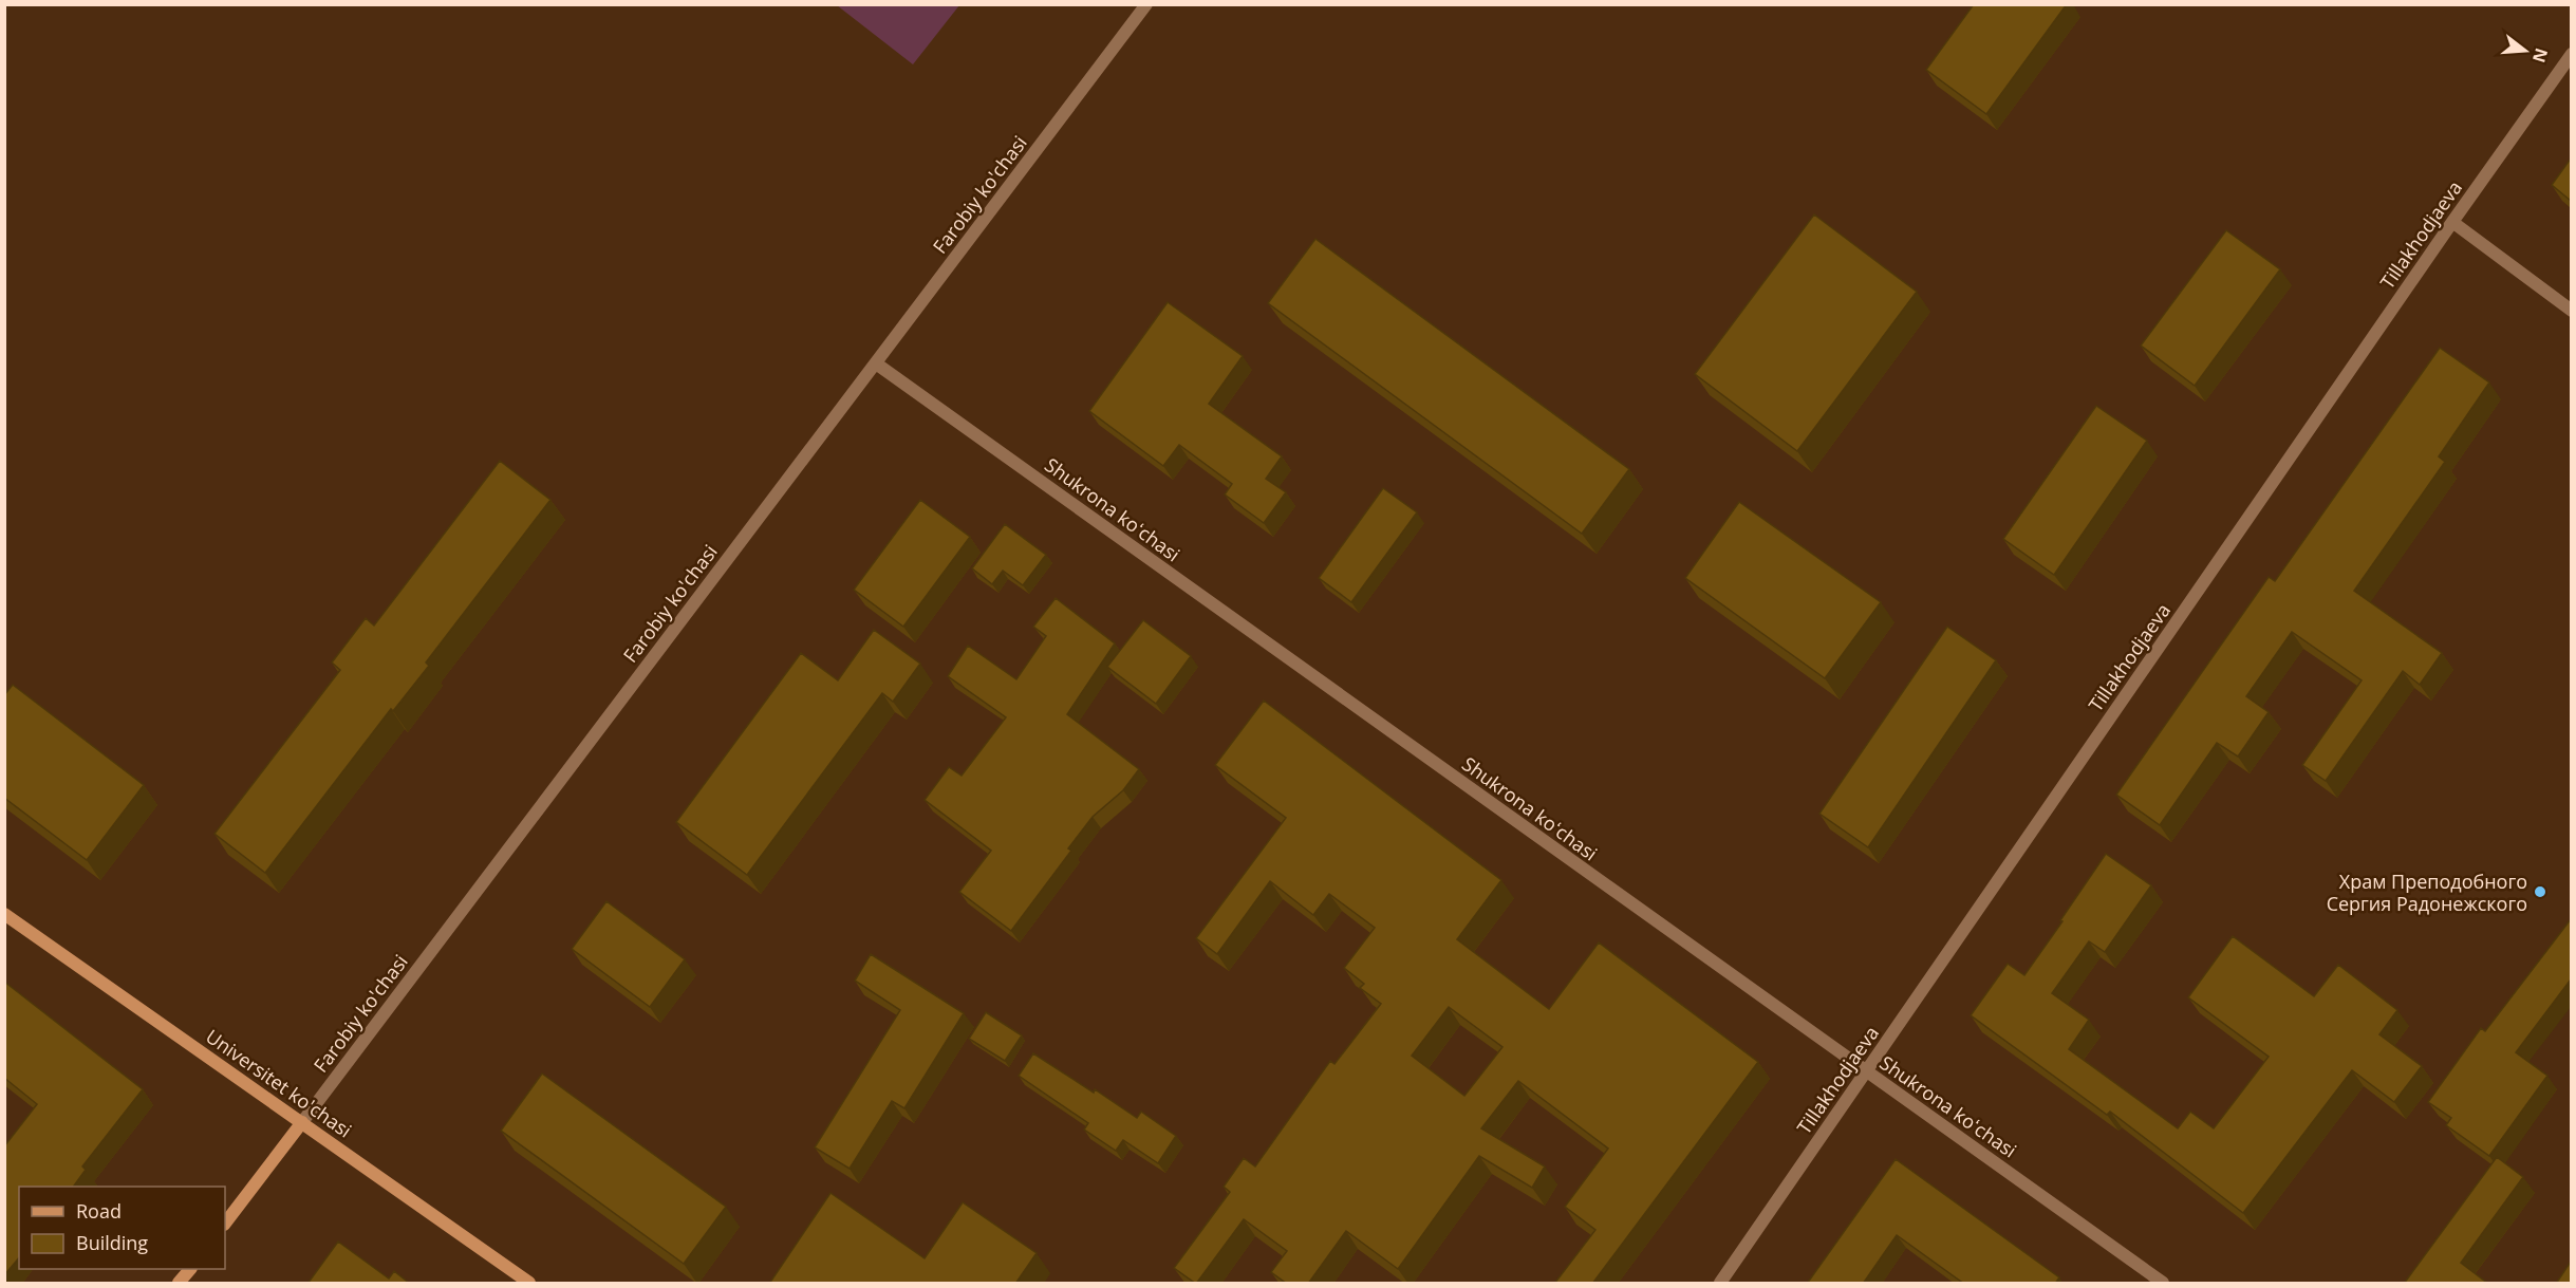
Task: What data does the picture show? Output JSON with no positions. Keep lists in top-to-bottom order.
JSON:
{
  "streets": {
    "main road": ["Farobiy ko'chasi", "Universitet ko'chasi"],
    "street": ["Tillakhodjaeva", "Shukrona koʻchasi"]
  },
  "crossings": [
    ["Farobiy ko'chasi", "Shukrona koʻchasi"],
    ["Farobiy ko'chasi", "Universitet ko'chasi"],
    ["Tillakhodjaeva", "Shukrona koʻchasi"]
  ],
  "places": ["Храм Преподобного Сергия Радонежского"],
  "legend": ["Road", "Building"],
  "north": "right"
}
